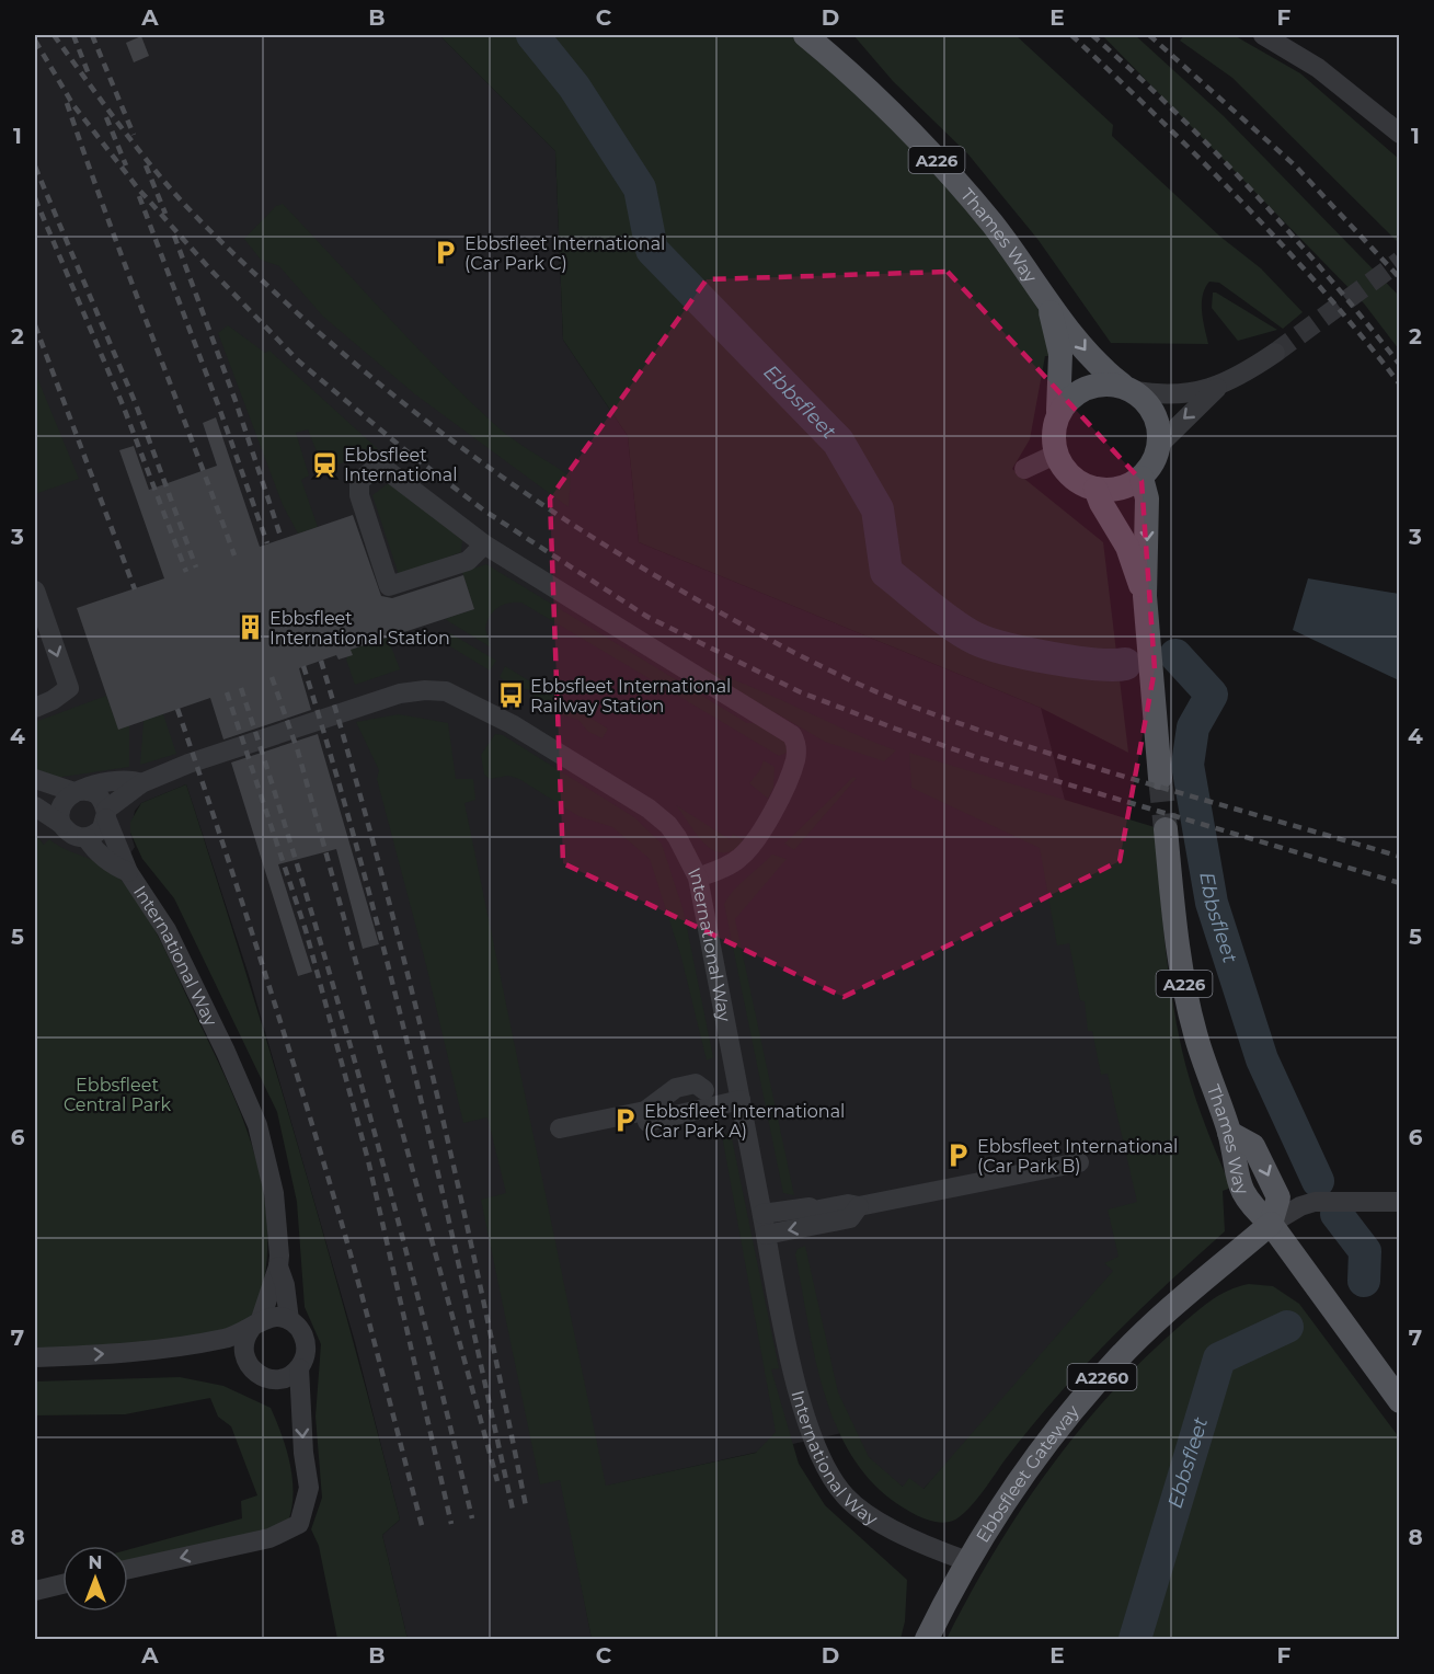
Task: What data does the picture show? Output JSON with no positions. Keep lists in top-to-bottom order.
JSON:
{
  "streets": {
    "main road": [
      "A226",
      "Thames Way",
      "A2260",
      "Ebbsfleet Gateway"
    ],
    "street": ["International Way"]
  },
  "crossings": [
    ["Thames Way", "Ebbsfleet Gateway"],
    ["International Way", "Ebbsfleet Gateway"]
  ],
  "water": ["Ebbsfleet"],
  "parks": ["Ebbsfleet Central Park"],
  "places": {
    "parking": ["Ebbsfleet International (Car Park C)", "Ebbsfleet International (Car Park A)", "Ebbsfleet International (Car Park B)"],
    "station": ["Ebbsfleet International"],
    "building": ["Ebbsfleet International Station"],
    "bus stop": ["Ebbsfleet International Railway Station"]
  },
  "north": "top",
  "grid": {
    "columns": [
      "A",
      "B",
      "C",
      "D",
      "E",
      "F"
    ],
    "rows": [
      "1",
      "2",
      "3",
      "4",
      "5",
      "6",
      "7",
      "8"
    ]
  }
}
